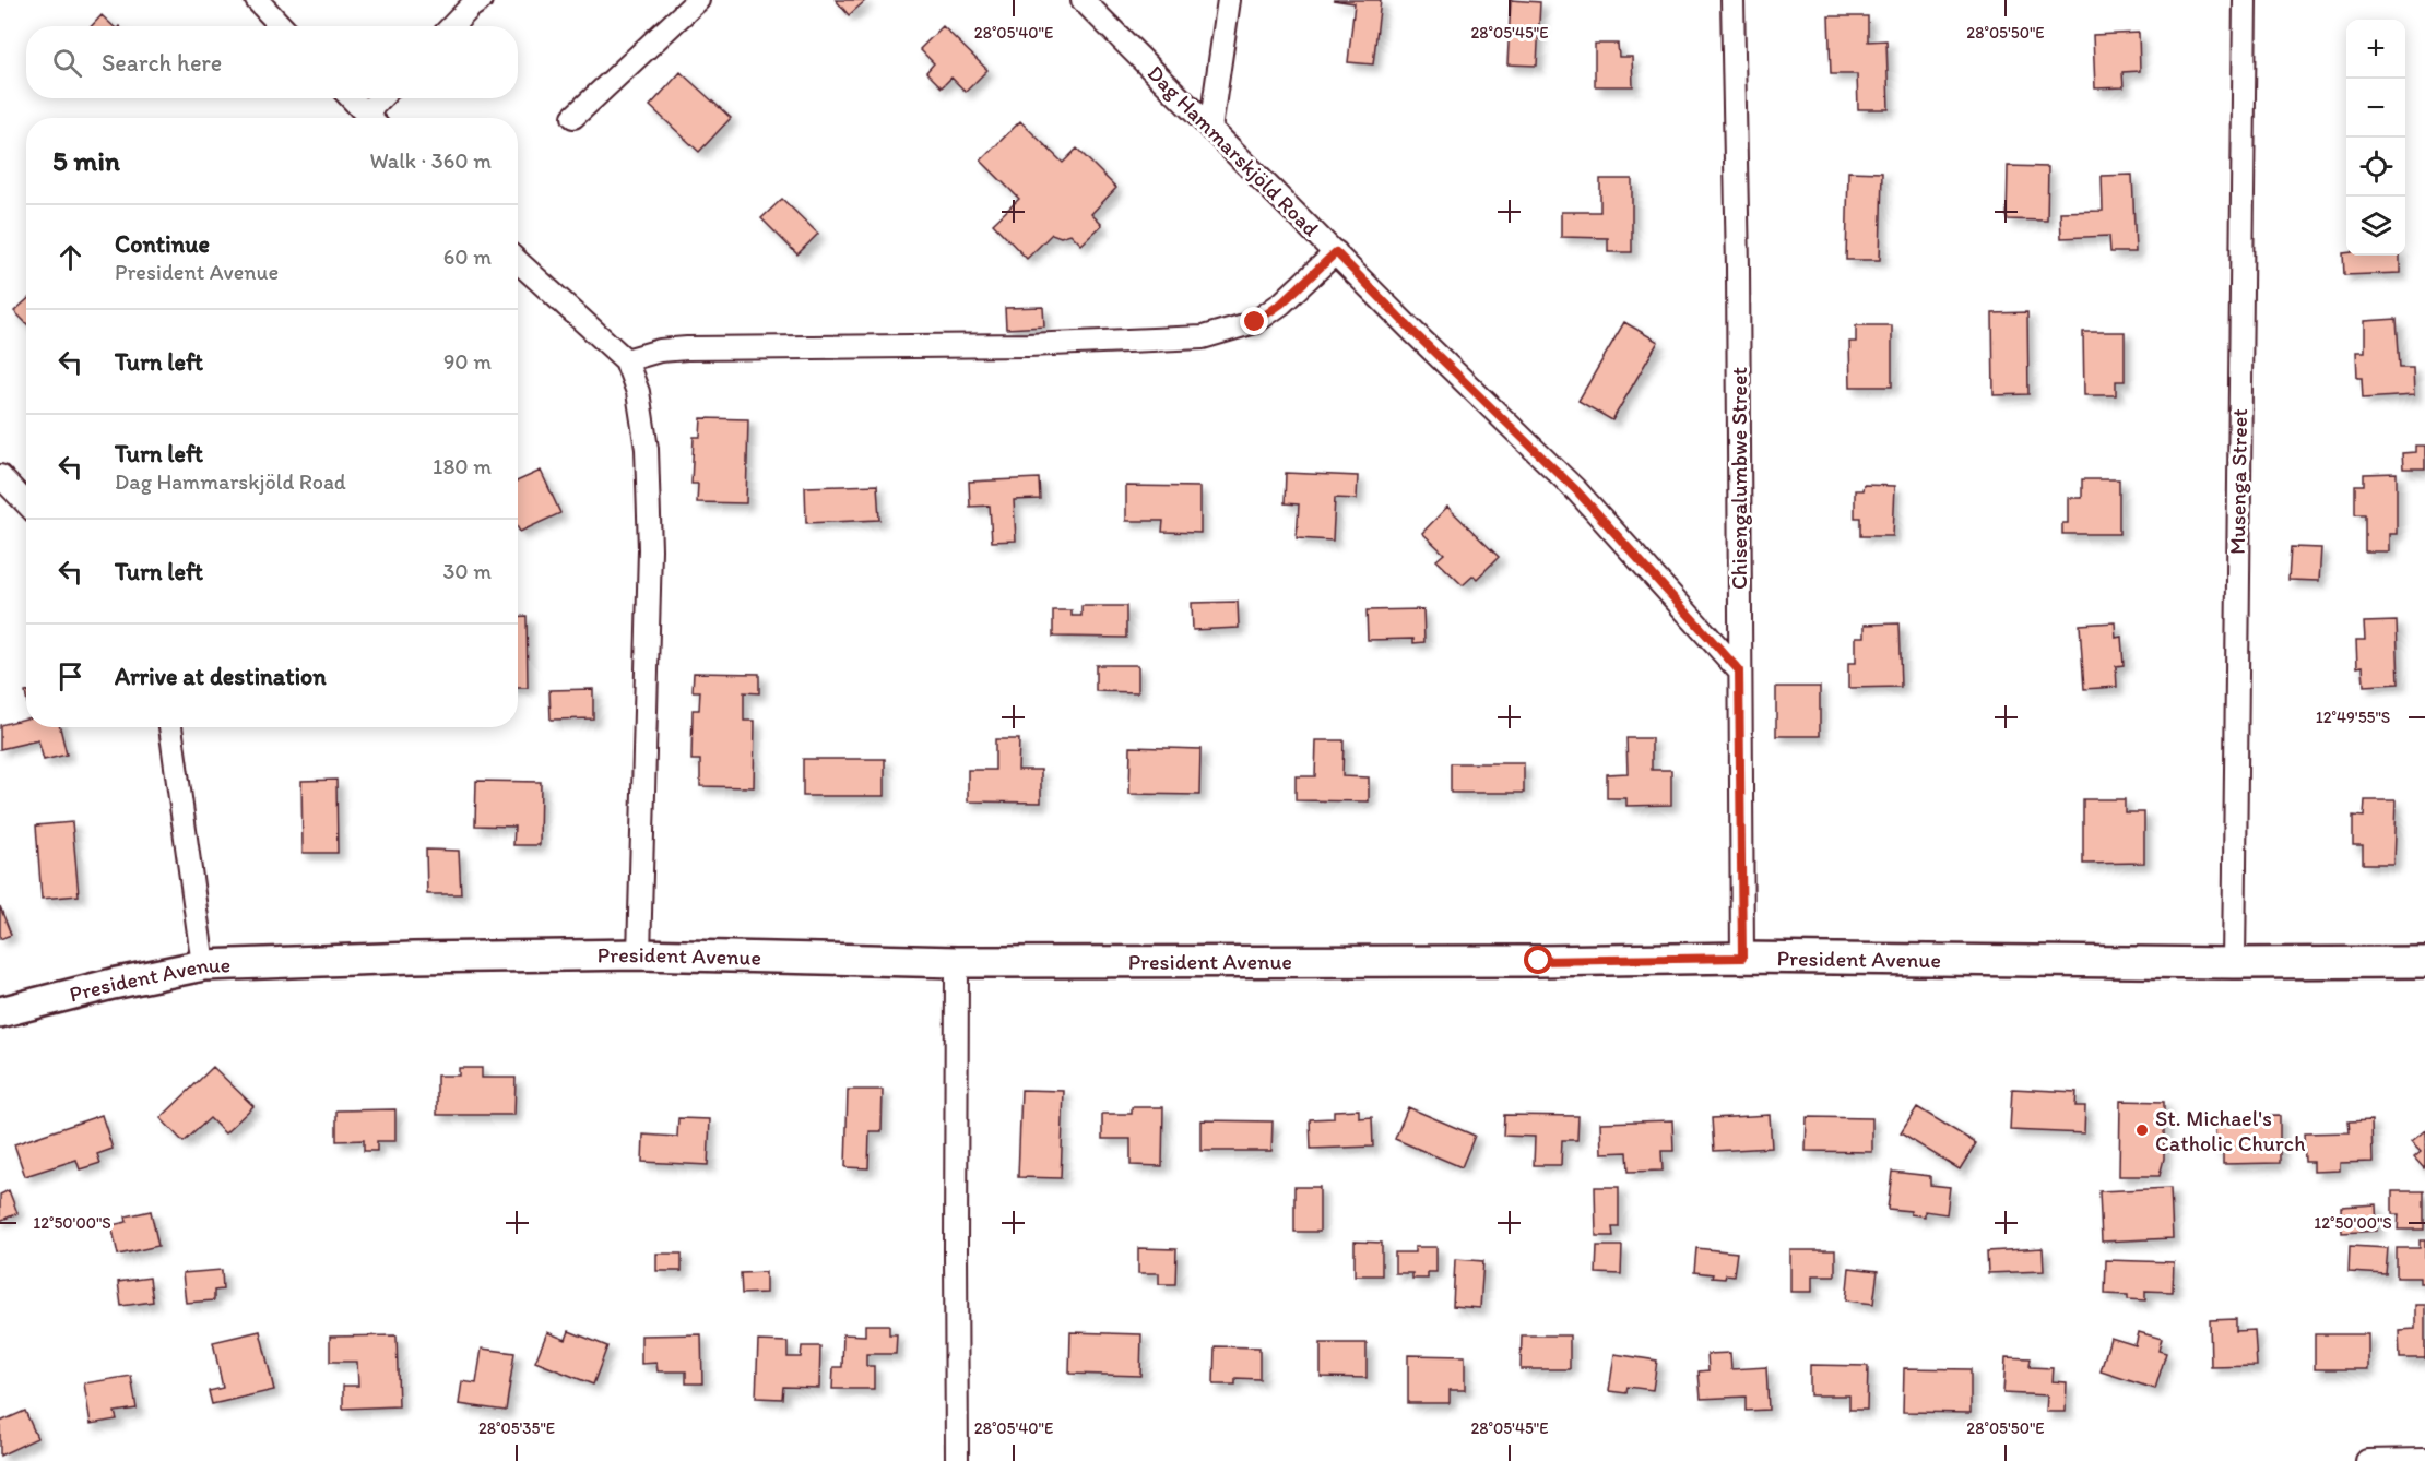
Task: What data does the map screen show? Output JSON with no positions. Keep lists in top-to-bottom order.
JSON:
{
  "streets": {
    "street": [
      "Dag Hammarskjöld Road",
      "Chisengalumbwe Street",
      "Musenga Street",
      "President Avenue"
    ]
  },
  "crossings": [
    ["Chisengalumbwe Street", "President Avenue"],
    ["Musenga Street", "President Avenue"]
  ],
  "places": ["St. Michael's Catholic Church"],
  "page": {
    "map_buttons": ["+", "−"],
    "search": "Search here",
    "heading": ["5 min", "Walk · 360 m"],
    "list": [
      ["Continue", "President Avenue", "60 m"],
      ["Turn left", "90 m"],
      ["Turn left", "Dag Hammarskjöld Road", "180 m"],
      ["Turn left", "30 m"],
      "Arrive at destination"
    ]
  },
  "coordinates": [
    "28°05'40\"E",
    "28°05'45\"E",
    "28°05'50\"E",
    "12°49'55\"S",
    "12°50'00\"S",
    "28°05'35\"E"
  ]
}
